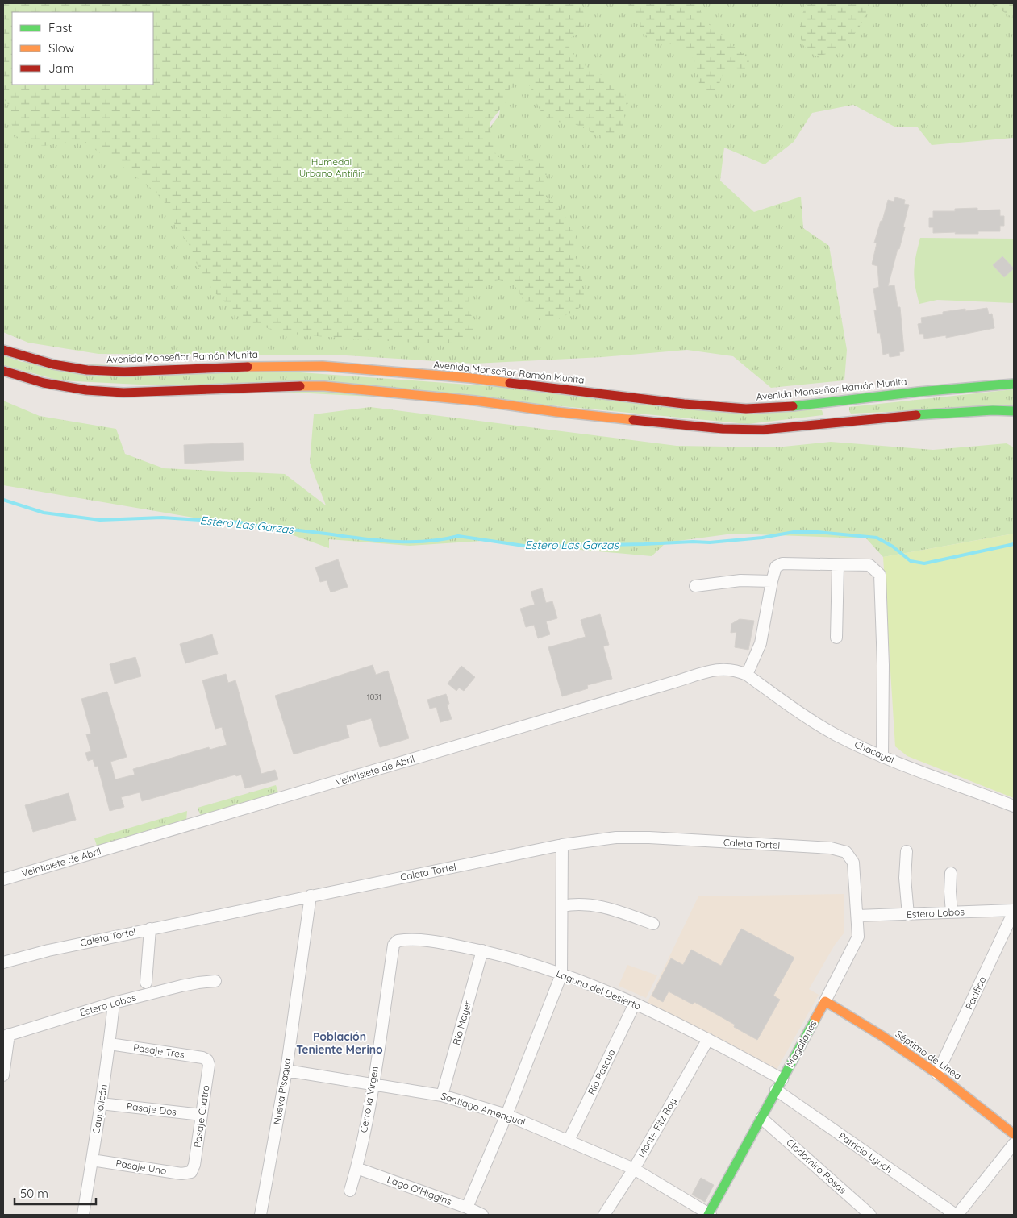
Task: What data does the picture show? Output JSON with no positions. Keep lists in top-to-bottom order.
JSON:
{
  "streets": {
    "main road": ["Avenida Monseñor Ramón Munita", "Magallanes", "Séptimo de Línea"],
    "street": [
      "Chacayal",
      "Veintisiete de Abril",
      "Caleta Tortel",
      "Estero Lobos",
      "Laguna del Desierto",
      "Pacifico",
      "Río Mayer",
      "Pasaje Tres",
      "Río Pascua",
      "Nueva Pisagua",
      "Cerro la Virgen",
      "Caupolicán",
      "Pasaje Dos",
      "Santiago Amengual",
      "Pasaje Cuatro",
      "Monte Fitz Roy",
      "Patricio Lynch",
      "Clodomiro Rosas",
      "Pasaje Uno",
      "Lago O'Higgins"
    ]
  },
  "crossings": [
    ["Chacayal", "Veintisiete de Abril"],
    ["Caleta Tortel", "Magallanes"],
    ["Caleta Tortel", "Nueva Pisagua"],
    ["Estero Lobos", "Pacifico"],
    ["Estero Lobos", "Magallanes"],
    ["Estero Lobos", "Caupolicán"],
    ["Laguna del Desierto", "Río Mayer"],
    ["Laguna del Desierto", "Magallanes"],
    ["Laguna del Desierto", "Río Pascua"],
    ["Laguna del Desierto", "Cerro la Virgen"],
    ["Laguna del Desierto", "Monte Fitz Roy"],
    ["Pacifico", "Séptimo de Línea"],
    ["Río Mayer", "Santiago Amengual"],
    ["Magallanes", "Séptimo de Línea"],
    ["Magallanes", "Santiago Amengual"],
    ["Magallanes", "Patricio Lynch"],
    ["Magallanes", "Clodomiro Rosas"],
    ["Pasaje Tres", "Caupolicán"],
    ["Pasaje Tres", "Pasaje Cuatro"],
    ["Río Pascua", "Santiago Amengual"],
    ["Nueva Pisagua", "Santiago Amengual"],
    ["Cerro la Virgen", "Santiago Amengual"],
    ["Cerro la Virgen", "Lago O'Higgins"],
    ["Caupolicán", "Pasaje Dos"],
    ["Caupolicán", "Pasaje Uno"],
    ["Pasaje Dos", "Pasaje Cuatro"],
    ["Santiago Amengual", "Monte Fitz Roy"],
    ["Pasaje Cuatro", "Pasaje Uno"]
  ],
  "districts": ["Población Teniente Merino"],
  "water": ["Estero Las Garzas"],
  "parks": ["Humedal Urbano Antiñir"],
  "house_numbers": ["1031"],
  "legend": ["Fast", "Slow", "Jam"],
  "scale_bar": "50 m"
}
